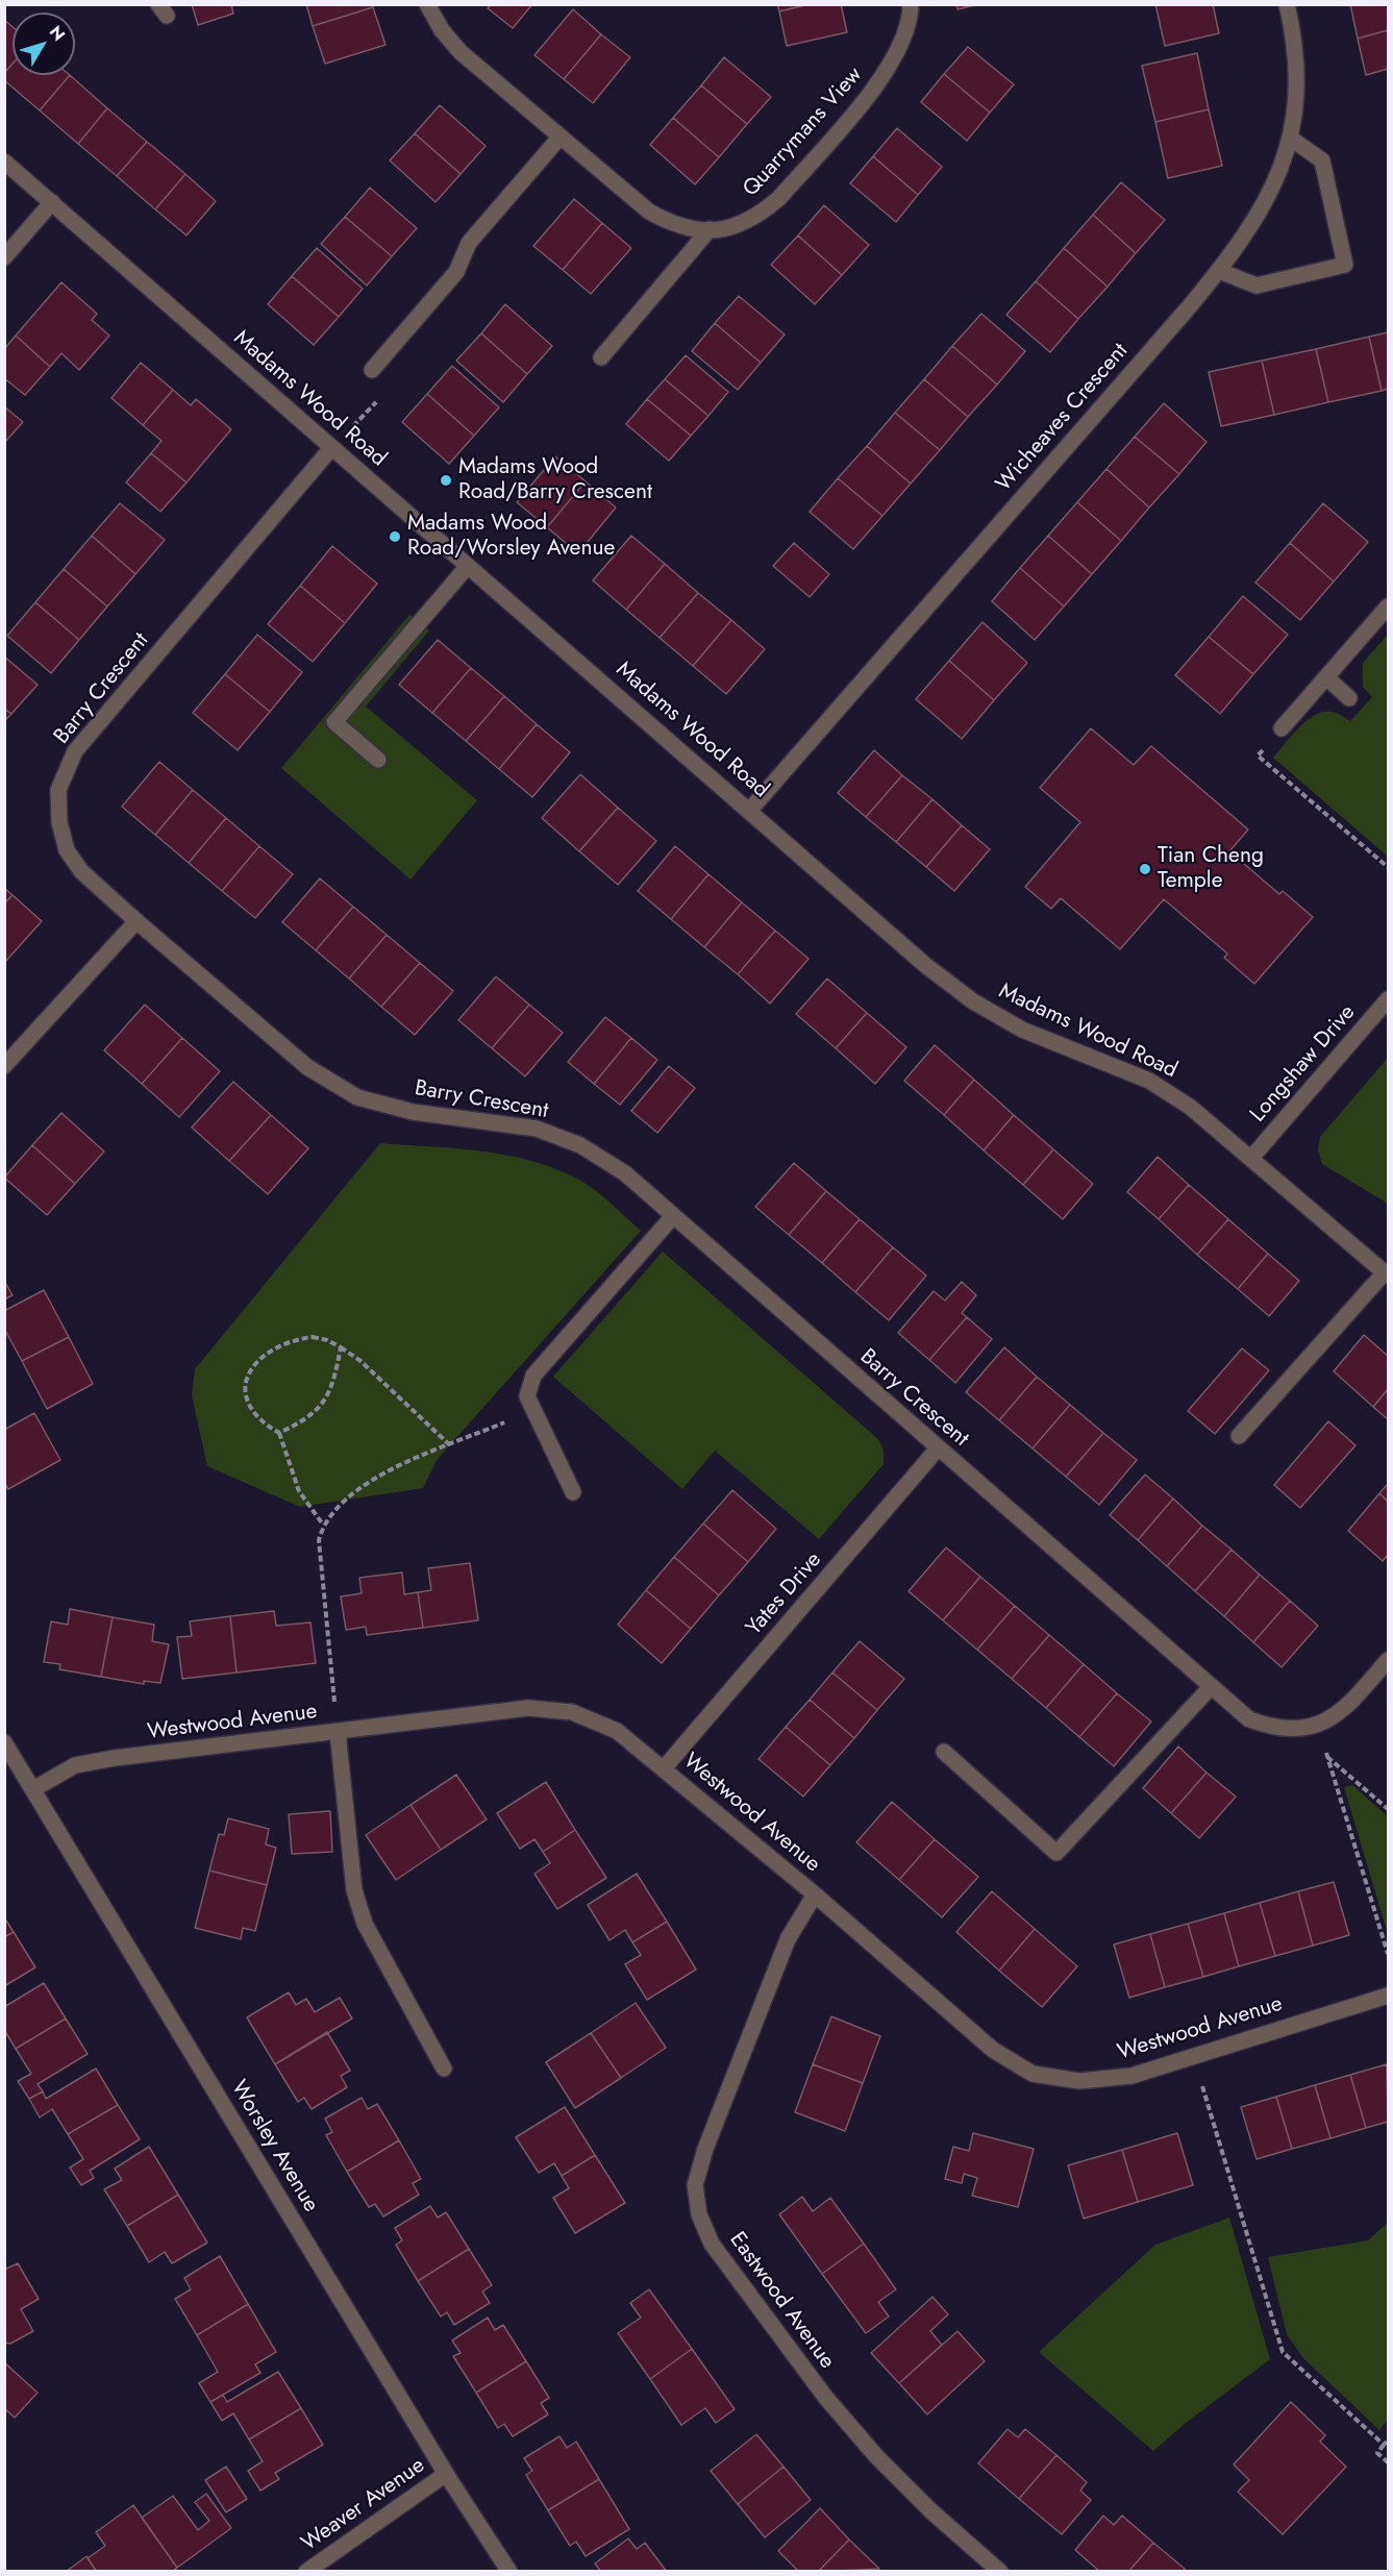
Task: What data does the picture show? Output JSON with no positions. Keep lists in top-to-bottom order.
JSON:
{
  "streets": {
    "street": [
      "Quarrymans View",
      "Madams Wood Road",
      "Wicheaves Crescent",
      "Barry Crescent",
      "Longshaw Drive",
      "Yates Drive",
      "Westwood Avenue",
      "Worsley Avenue",
      "Eastwood Avenue",
      "Weaver Avenue"
    ]
  },
  "crossings": [
    ["Madams Wood Road", "Wicheaves Crescent"],
    ["Madams Wood Road", "Barry Crescent"],
    ["Madams Wood Road", "Longshaw Drive"],
    ["Barry Crescent", "Yates Drive"],
    ["Yates Drive", "Westwood Avenue"],
    ["Westwood Avenue", "Worsley Avenue"],
    ["Westwood Avenue", "Eastwood Avenue"],
    ["Worsley Avenue", "Weaver Avenue"]
  ],
  "places": ["Madams Wood Road/Barry Crescent", "Madams Wood Road/Worsley Avenue", "Tian Cheng Temple"],
  "north": "top right"
}
